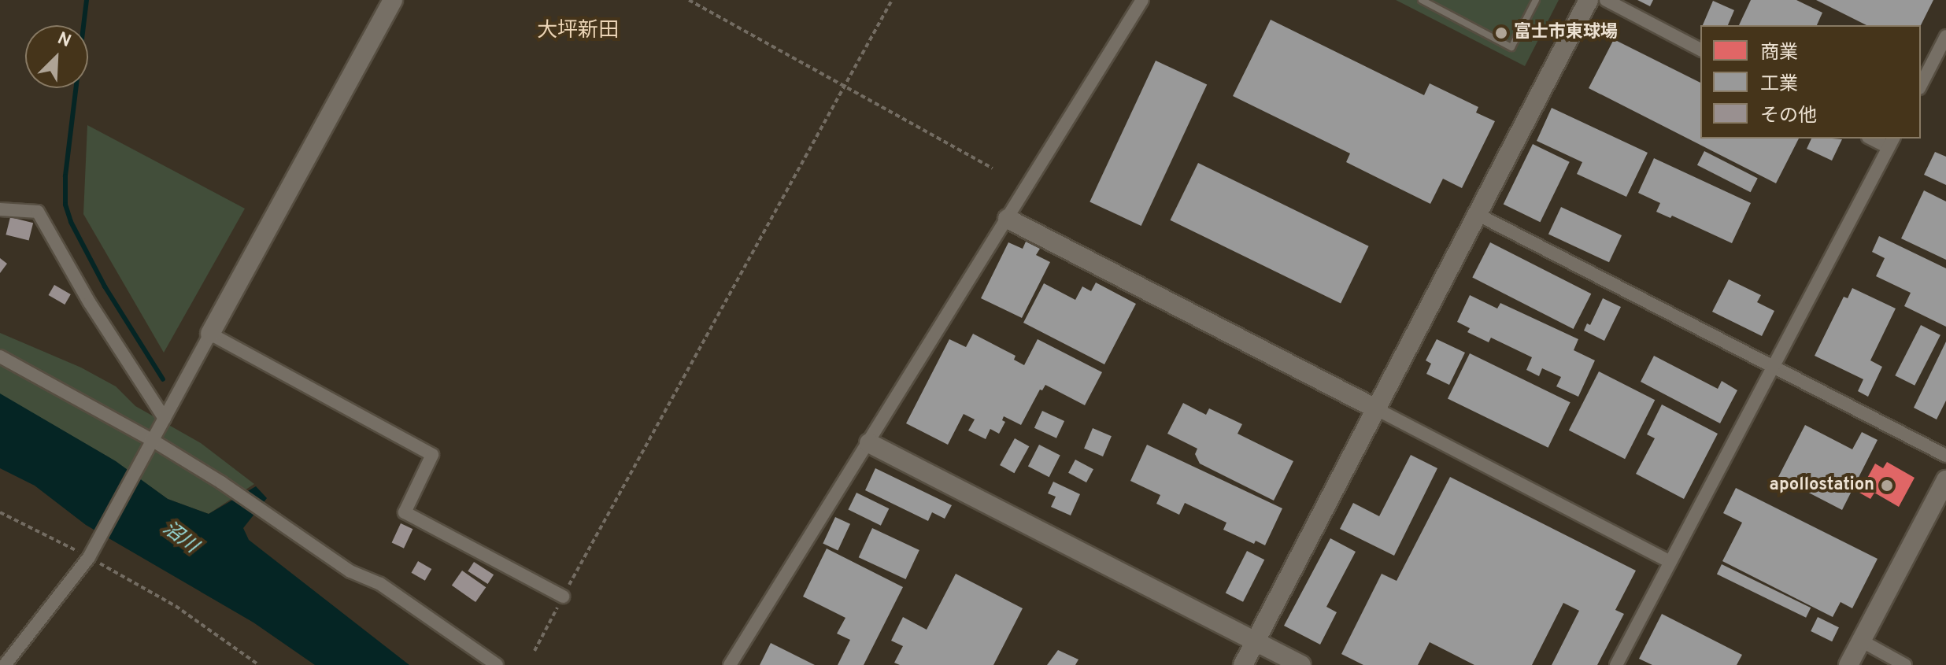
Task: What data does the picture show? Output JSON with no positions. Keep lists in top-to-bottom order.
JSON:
{
  "districts": ["大坪新田"],
  "water": ["沼川"],
  "places": ["富士市東球場", "apollostation"],
  "legend": ["商業", "工業", "その他"],
  "north": "top right"
}
